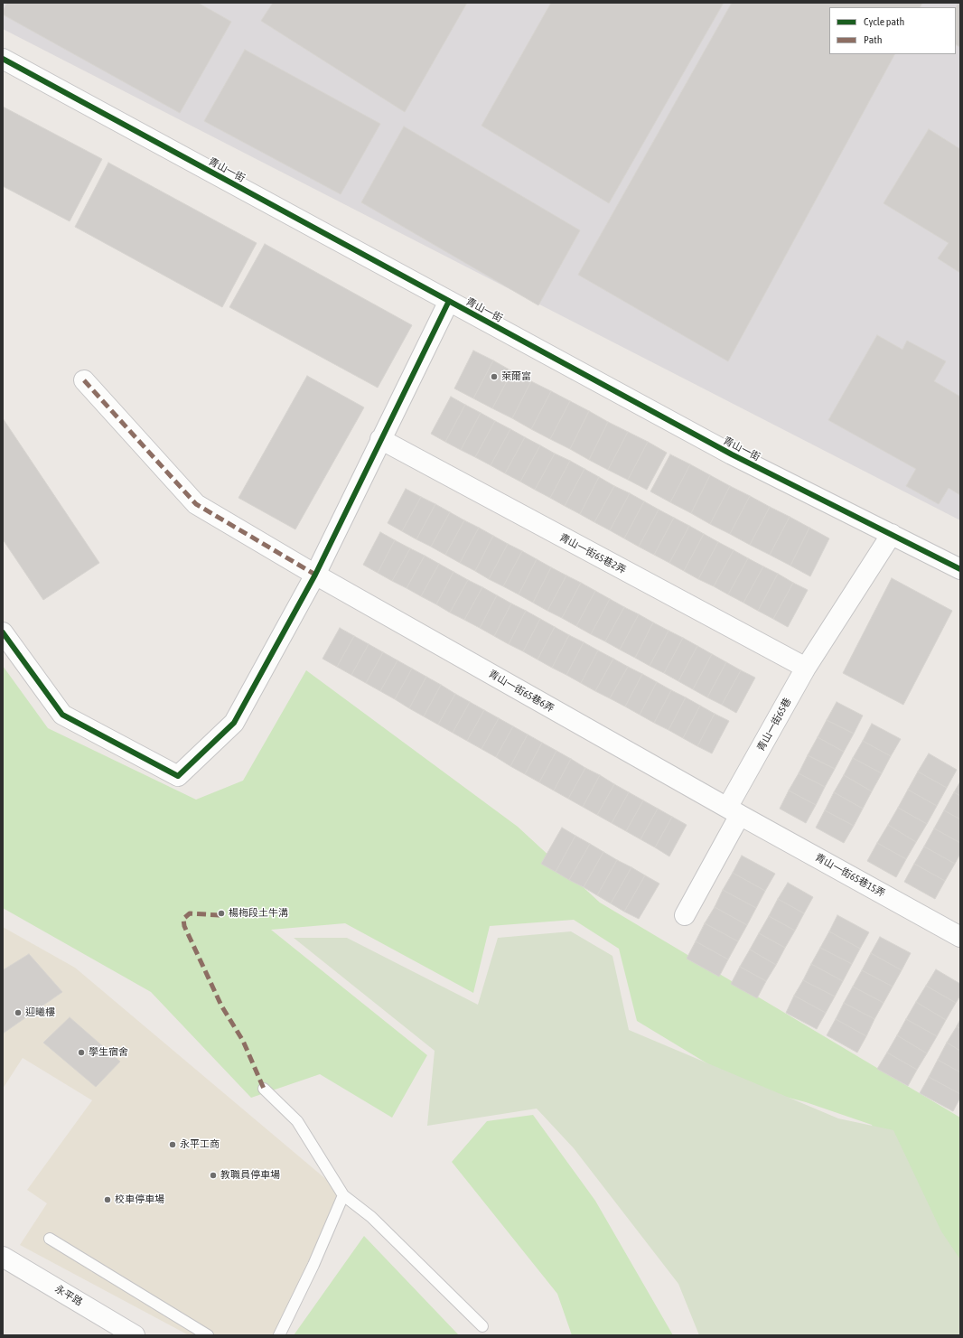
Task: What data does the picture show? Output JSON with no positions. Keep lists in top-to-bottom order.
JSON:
{
  "streets": {
    "street": [
      "青山一街",
      "青山一街65巷2弄",
      "青山一街65巷6弄",
      "青山一街65巷",
      "青山一街65巷15弄",
      "永平路"
    ]
  },
  "crossings": [
    ["青山一街", "青山一街65巷"],
    ["青山一街65巷2弄", "青山一街65巷"],
    ["青山一街65巷6弄", "青山一街65巷"],
    ["青山一街65巷6弄", "青山一街65巷15弄"],
    ["青山一街65巷", "青山一街65巷15弄"]
  ],
  "places": [
    "萊爾富",
    "楊梅段土牛溝",
    "迎曦樓",
    "學生宿舍",
    "永平工商",
    "教職員停車場",
    "校車停車場"
  ],
  "legend": ["Cycle path", "Path"]
}
